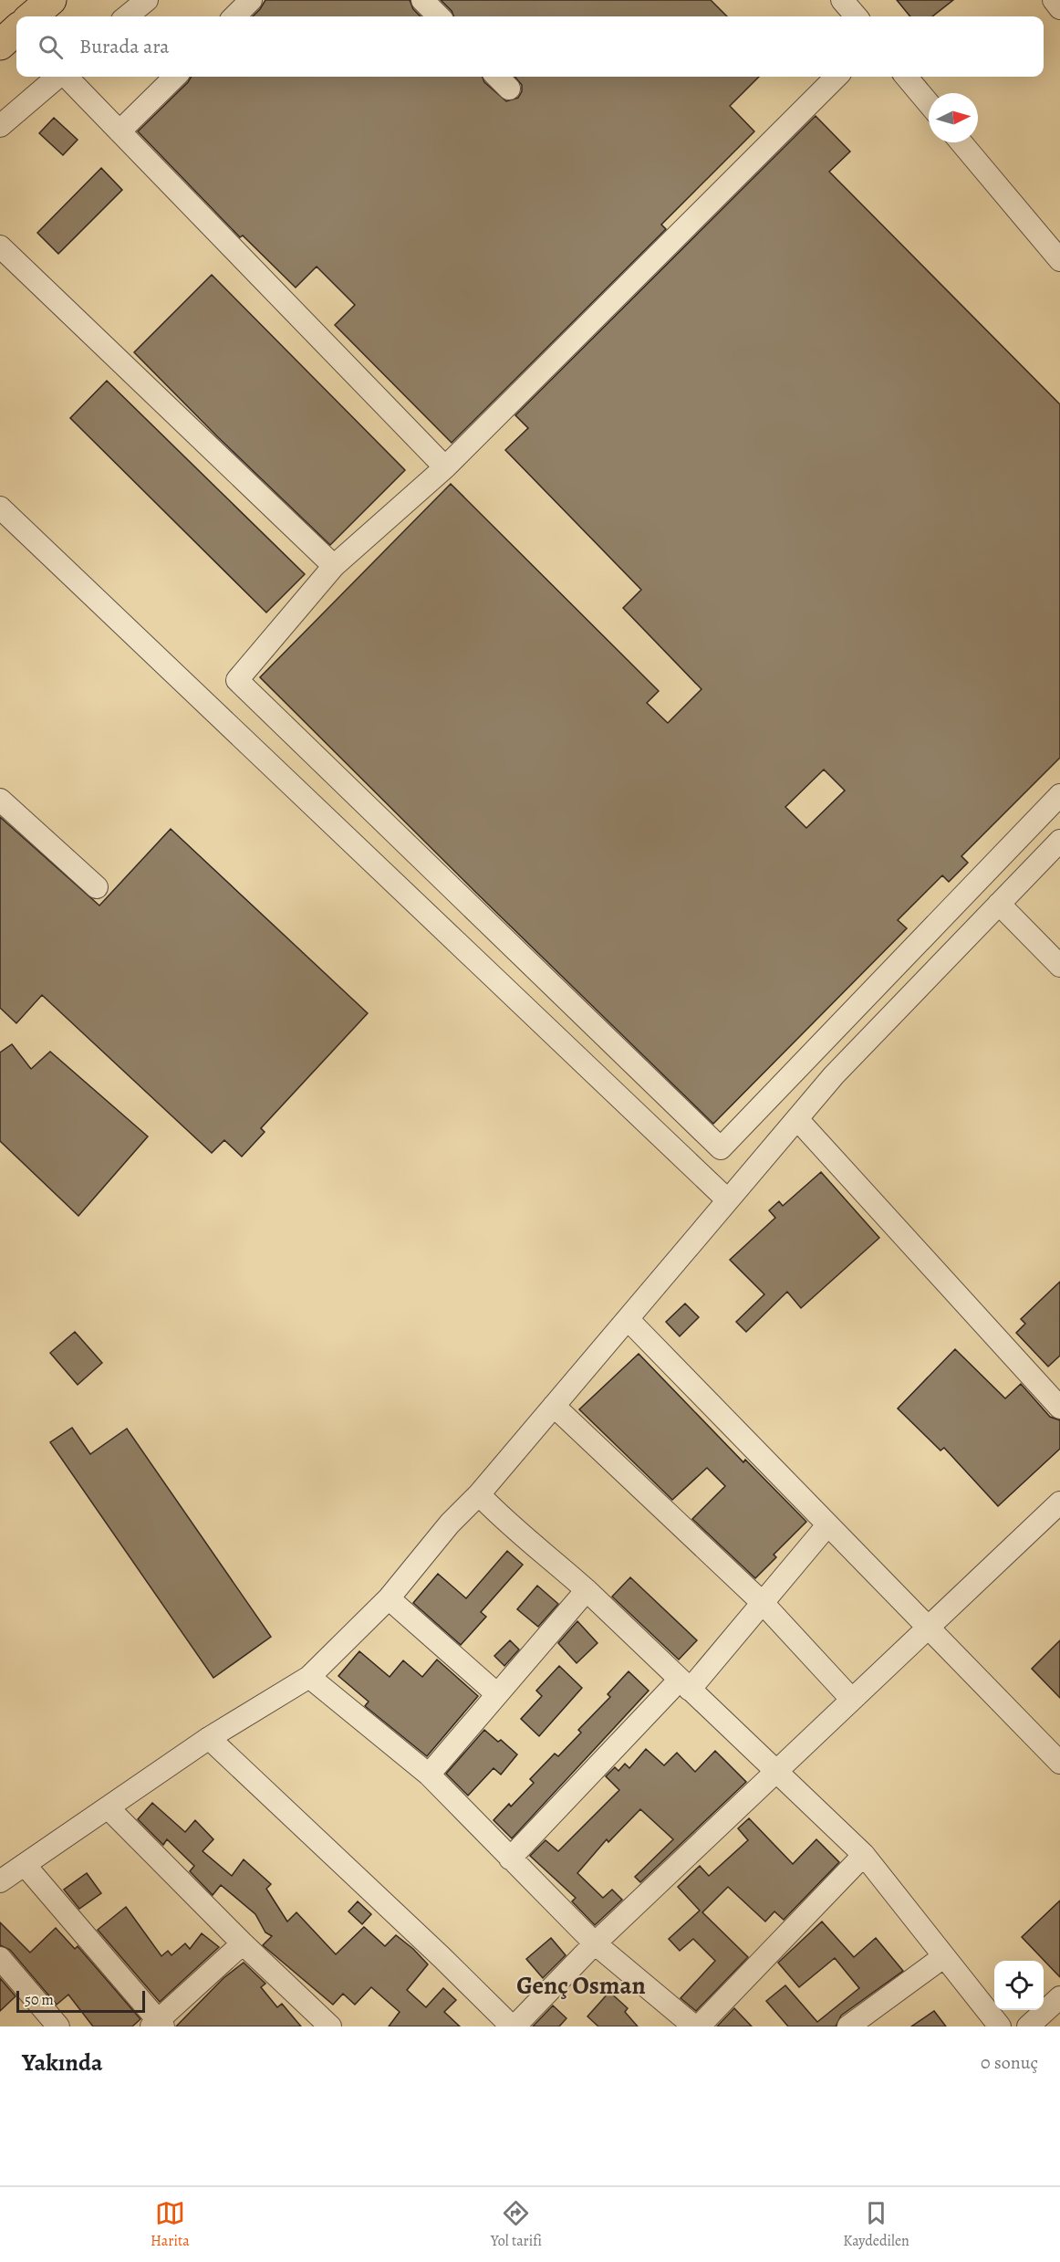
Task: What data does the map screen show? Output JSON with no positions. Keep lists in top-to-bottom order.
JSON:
{
  "districts": ["Genç Osman"],
  "scale_bar": "50 m",
  "north": "right",
  "page": {
    "search": "Burada ara",
    "scale": "50 m",
    "heading": ["Yakında", "0 sonuç"],
    "nav": ["Harita", "Yol tarifi", "Kaydedilen"]
  }
}
